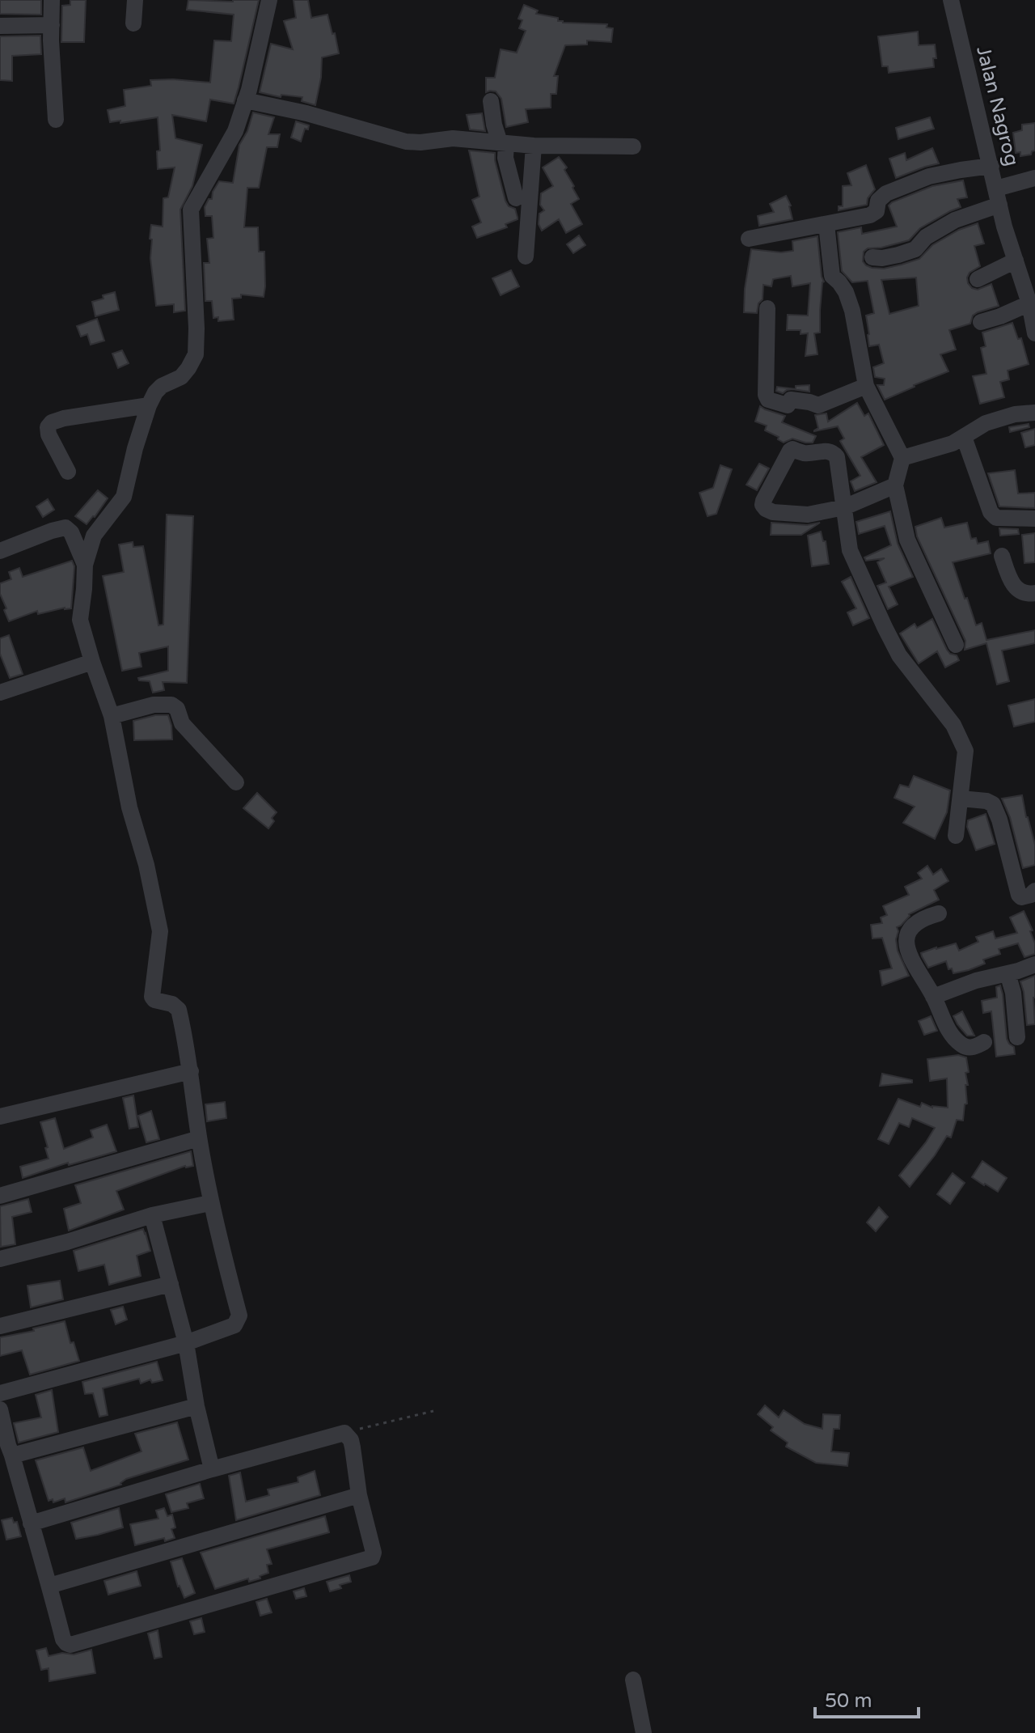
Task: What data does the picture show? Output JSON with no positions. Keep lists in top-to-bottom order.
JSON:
{
  "streets": {
    "street": ["Jalan Nagrog"]
  },
  "scale_bar": "50 m"
}
